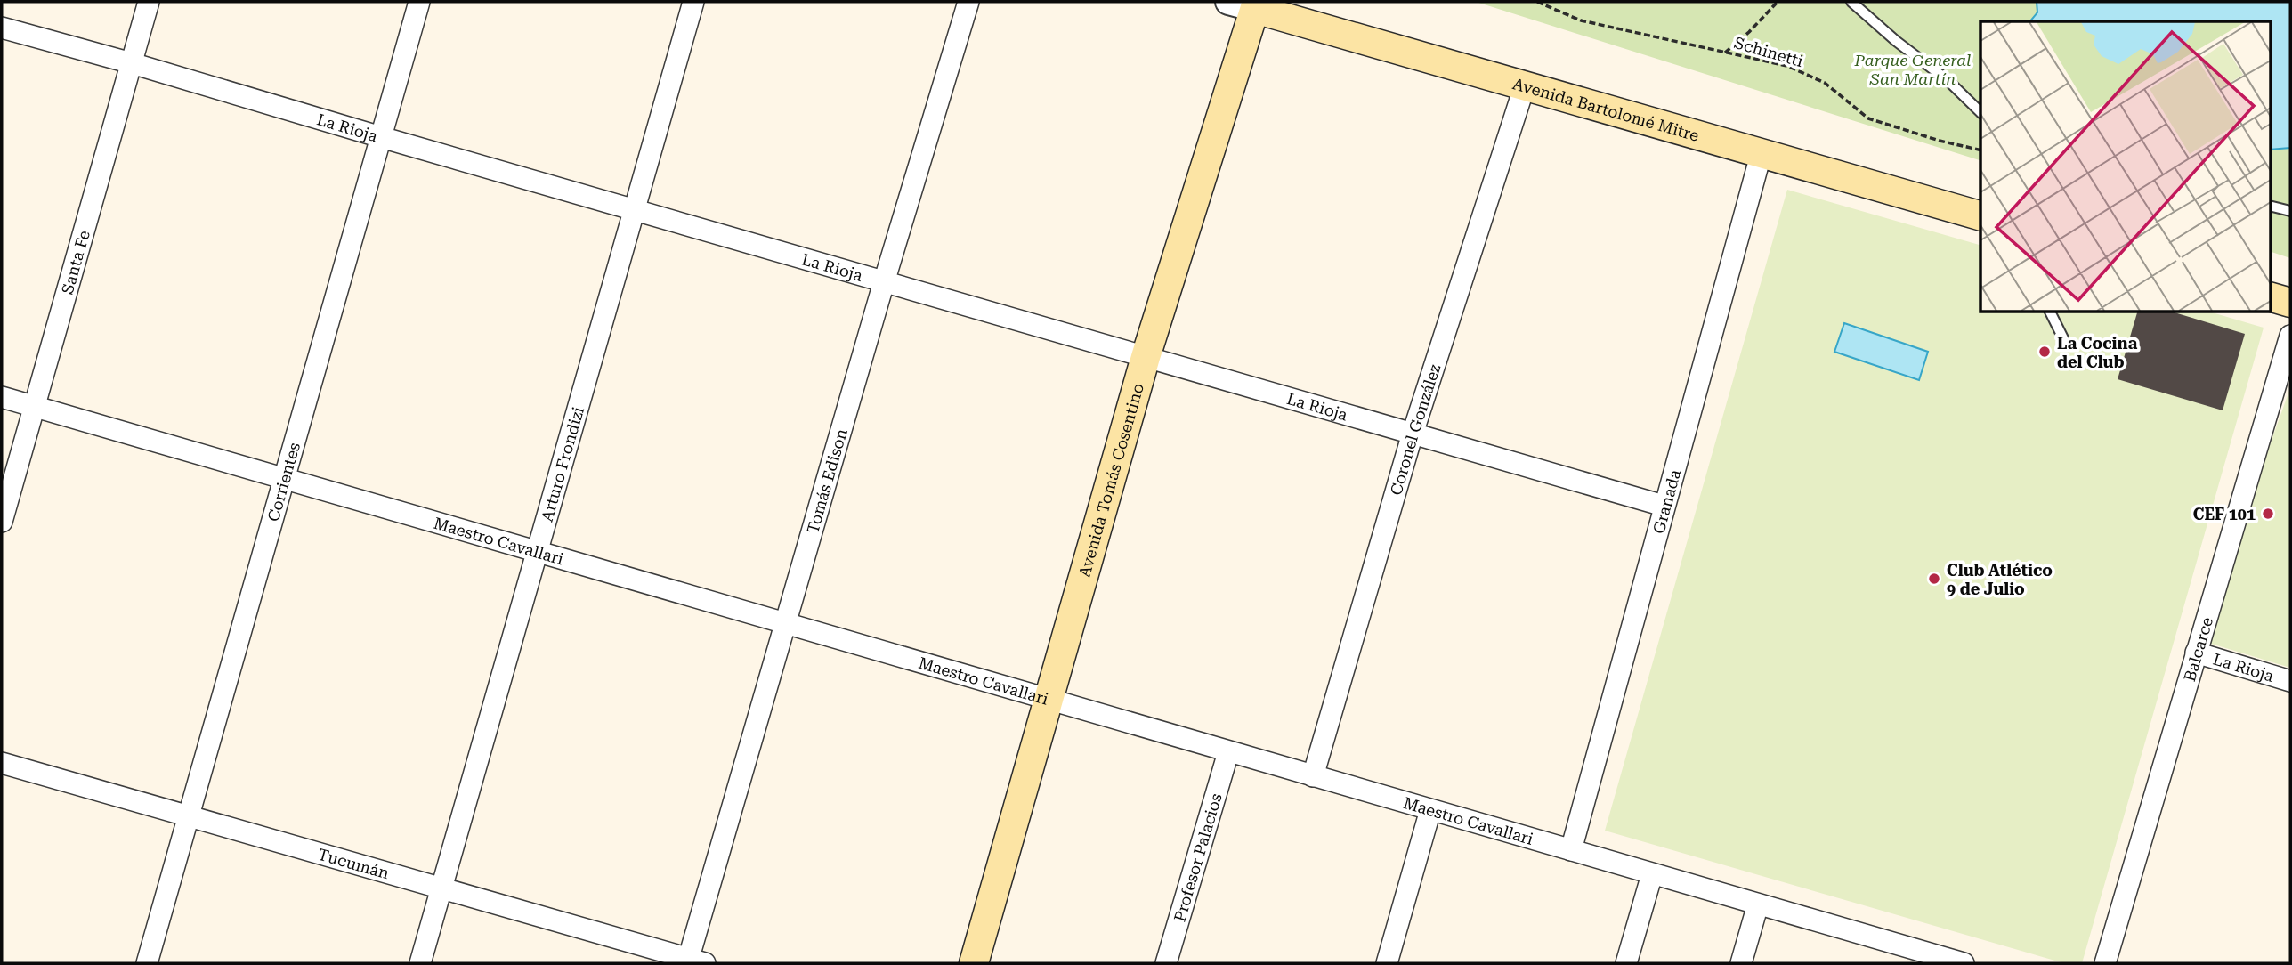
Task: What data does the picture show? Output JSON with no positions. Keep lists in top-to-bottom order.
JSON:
{
  "streets": {
    "main road": ["Avenida Bartolomé Mitre", "Avenida Tomás Cosentino"],
    "street": [
      "La Rioja",
      "Santa Fe",
      "Coronel González",
      "Arturo Frondizi",
      "Tomás Edison",
      "Corrientes",
      "Granada",
      "Maestro Cavallari",
      "Balcarce",
      "Profesor Palacios",
      "Tucumán"
    ],
    "path": ["Schinetti"]
  },
  "crossings": [
    ["Avenida Bartolomé Mitre", "Coronel González"],
    ["Avenida Bartolomé Mitre", "Avenida Tomás Cosentino"],
    ["Avenida Bartolomé Mitre", "Granada"],
    ["La Rioja", "Santa Fe"],
    ["La Rioja", "Coronel González"],
    ["La Rioja", "Arturo Frondizi"],
    ["La Rioja", "Avenida Tomás Cosentino"],
    ["La Rioja", "Tomás Edison"],
    ["La Rioja", "Corrientes"],
    ["La Rioja", "Granada"],
    ["La Rioja", "Balcarce"],
    ["Santa Fe", "Maestro Cavallari"],
    ["Coronel González", "Maestro Cavallari"],
    ["Arturo Frondizi", "Maestro Cavallari"],
    ["Arturo Frondizi", "Tucumán"],
    ["Avenida Tomás Cosentino", "Maestro Cavallari"],
    ["Tomás Edison", "Maestro Cavallari"],
    ["Tomás Edison", "Tucumán"],
    ["Corrientes", "Maestro Cavallari"],
    ["Corrientes", "Tucumán"],
    ["Granada", "Maestro Cavallari"],
    ["Maestro Cavallari", "Profesor Palacios"]
  ],
  "parks": ["Parque General San Martín"],
  "places": ["La Cocina del Club", "CEF 101", "Club Atlético 9 de Julio"]
}
